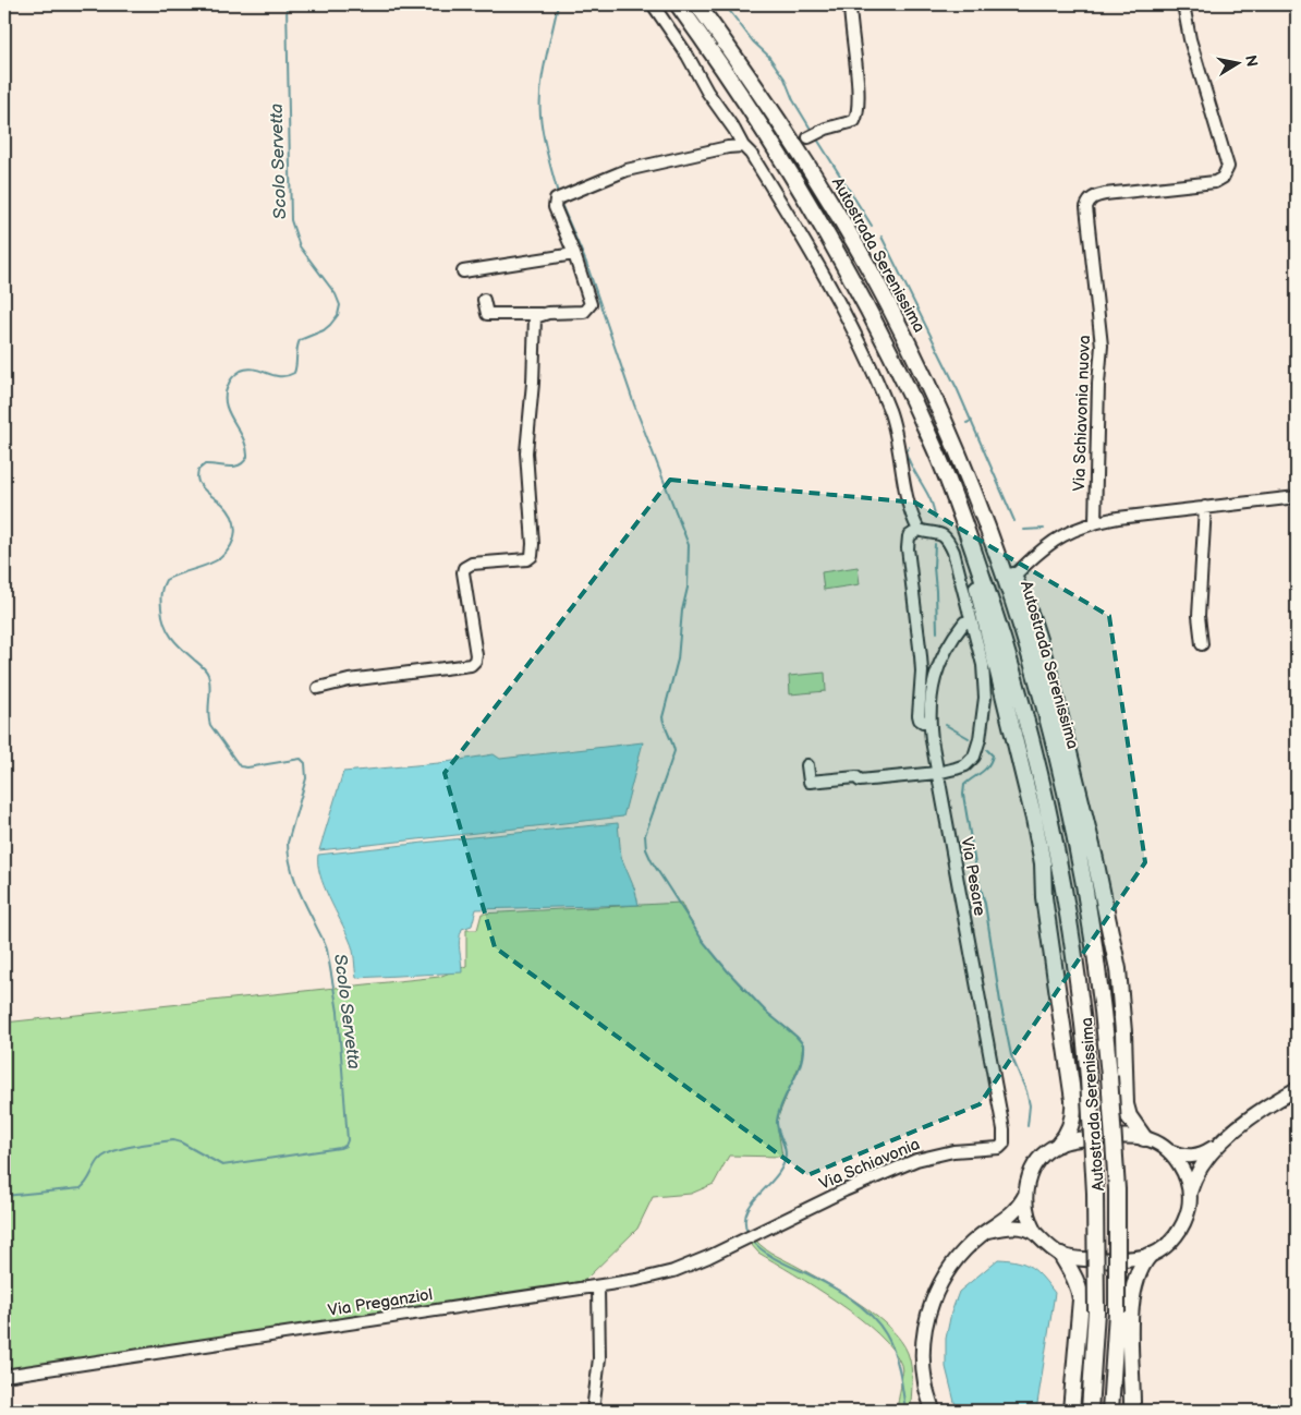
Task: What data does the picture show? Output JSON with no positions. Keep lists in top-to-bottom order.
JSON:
{
  "streets": {
    "highway": ["Autostrada Serenissima"],
    "street": [
      "Via Schiavonia nuova",
      "Via Pesare",
      "Via Schiavonia",
      "Via Preganziol"
    ]
  },
  "crossings": [
    ["Via Pesare", "Via Schiavonia"],
    ["Via Schiavonia", "Via Preganziol"]
  ],
  "water": ["Scolo Servetta"],
  "north": "right"
}
